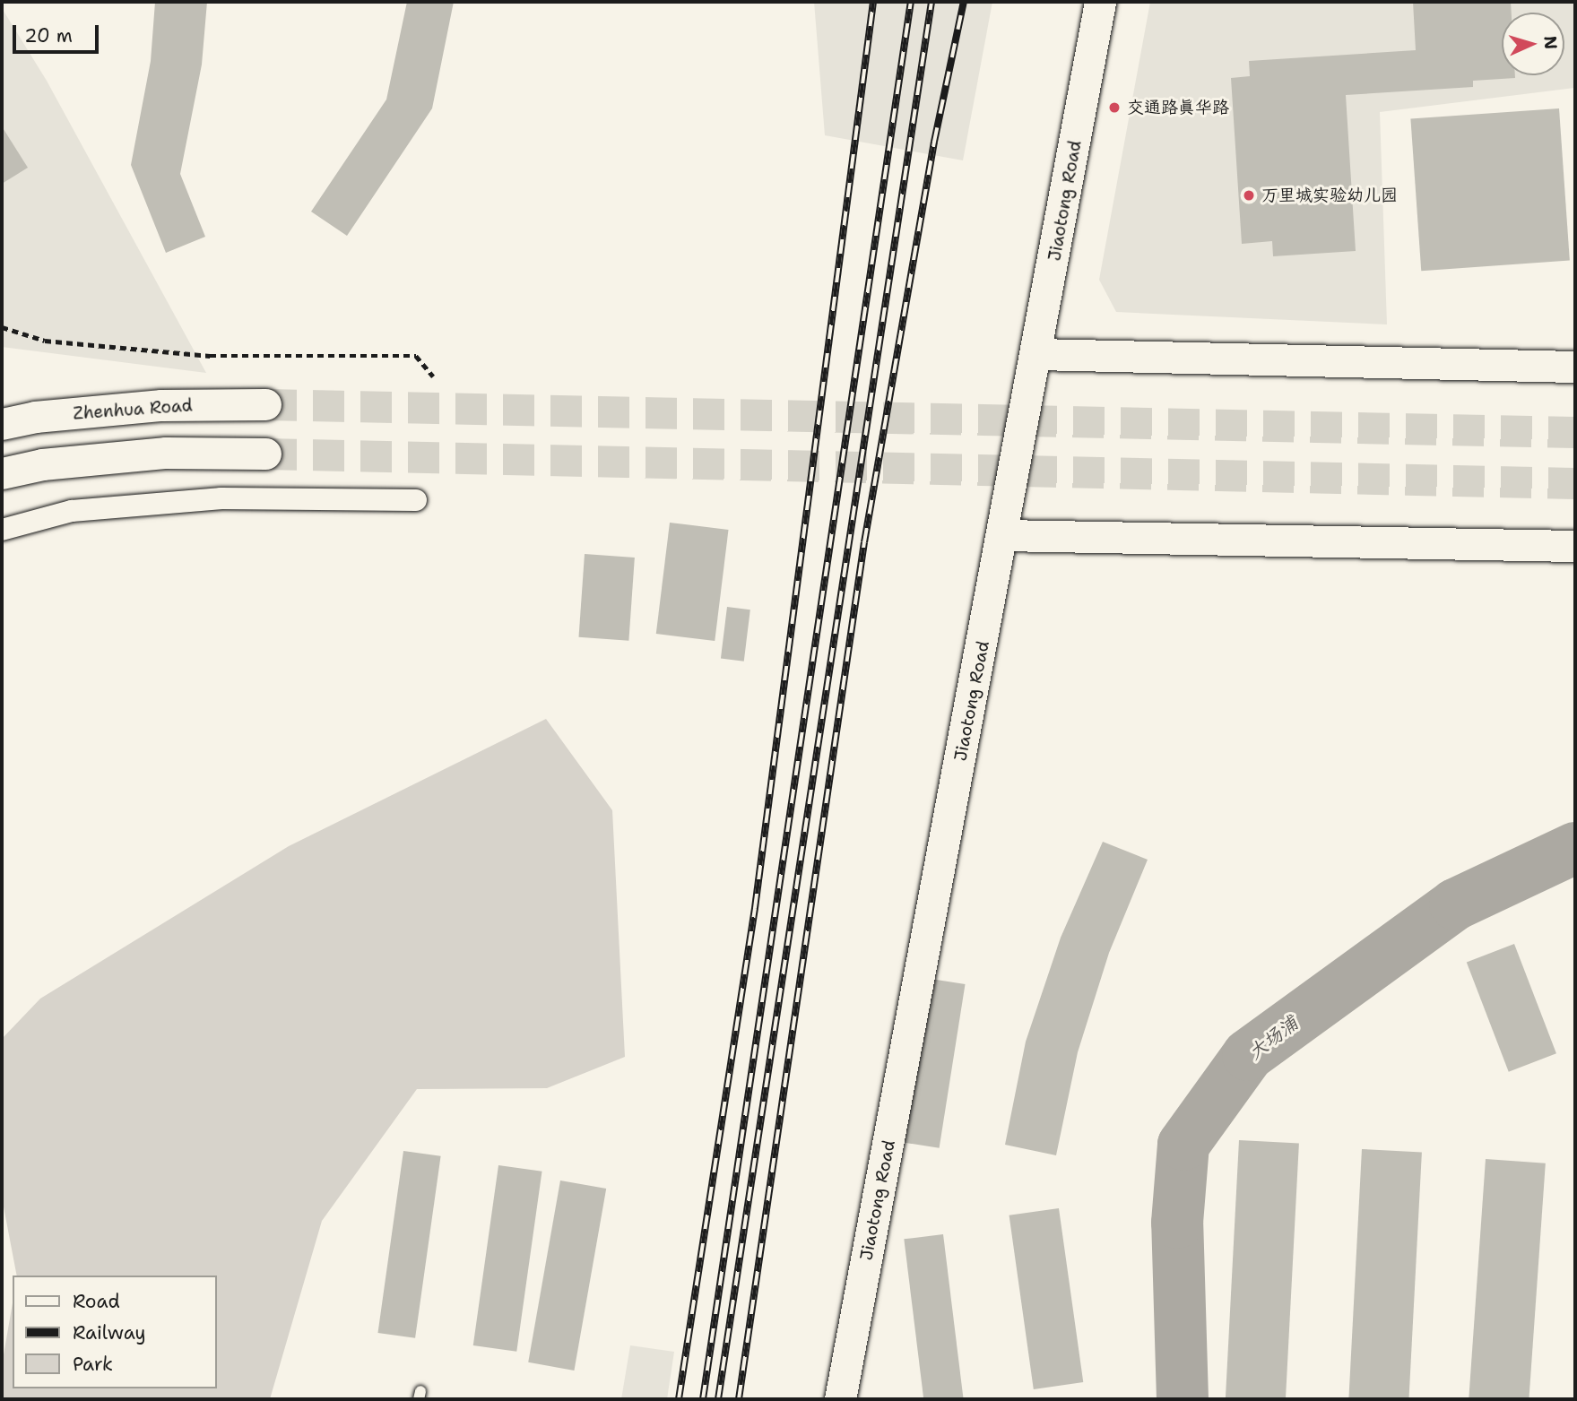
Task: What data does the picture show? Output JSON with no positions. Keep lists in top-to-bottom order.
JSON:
{
  "streets": {
    "main road": ["Jiaotong Road", "Zhenhua Road"]
  },
  "water": ["大场浦"],
  "places": ["交通路真华路", "万里城实验幼儿园"],
  "legend": ["Road", "Railway", "Park"],
  "scale_bar": "20 m",
  "north": "right"
}
